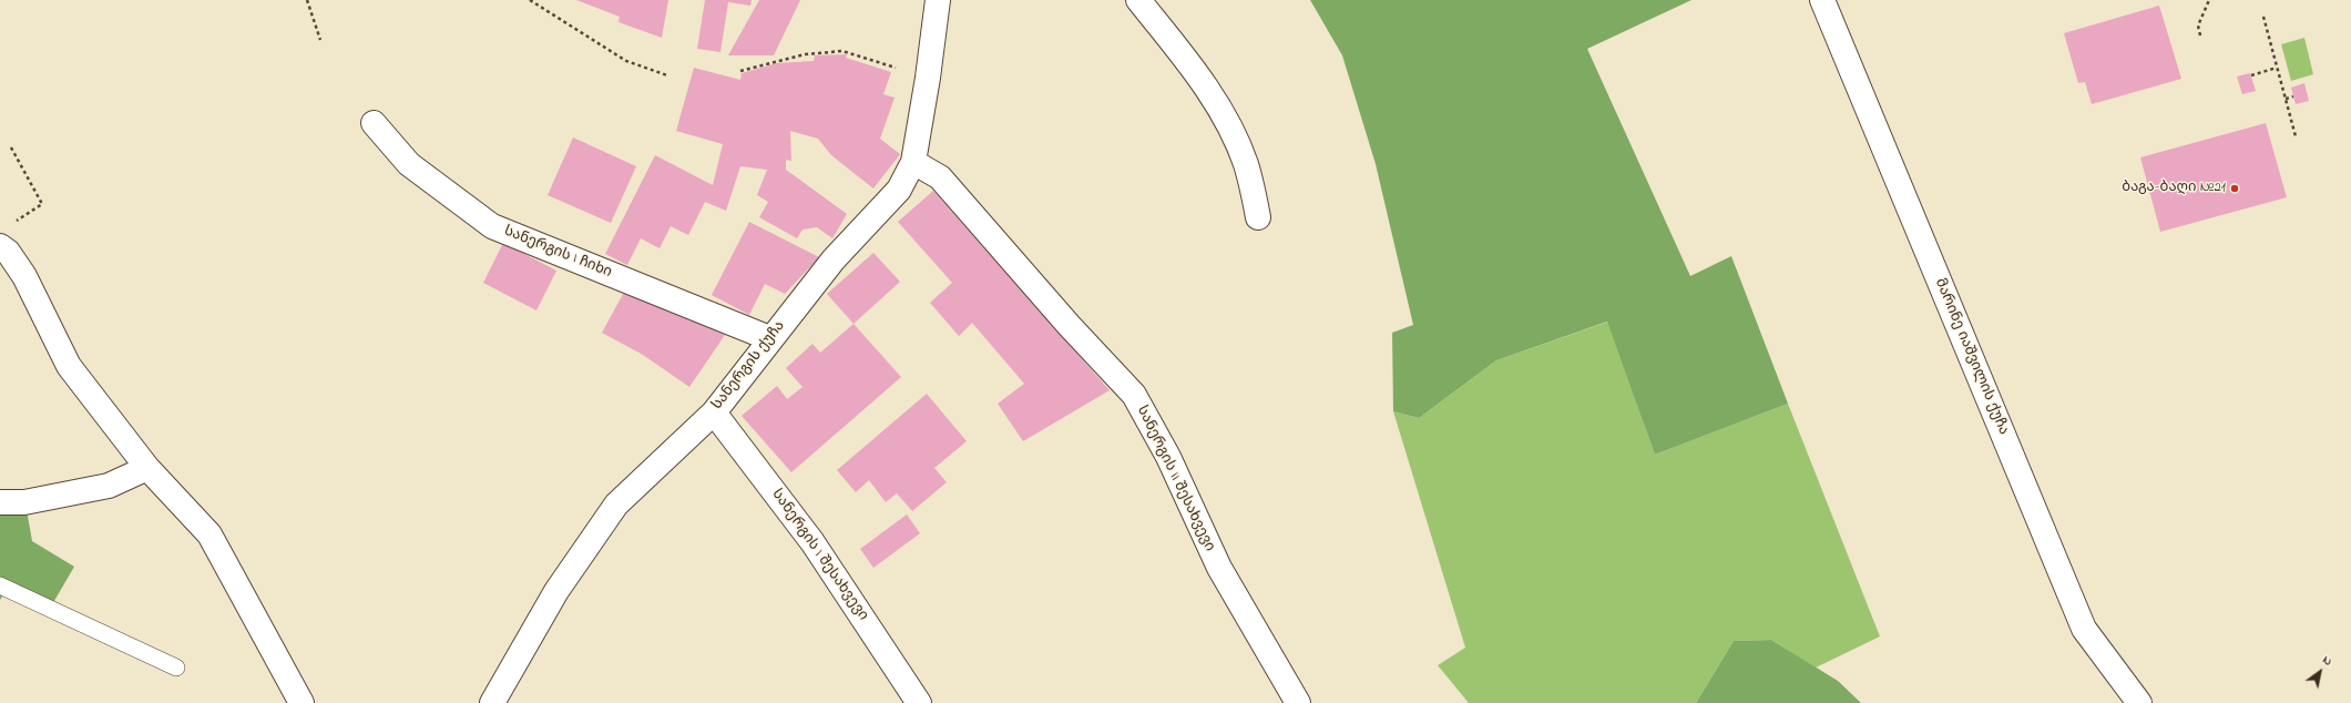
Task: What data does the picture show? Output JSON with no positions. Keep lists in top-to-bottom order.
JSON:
{
  "streets": {
    "street": [
      "სანერგის I ჩიხი",
      "მარინე იაშვილის ქუჩა",
      "სანერგის ქუჩა",
      "სანერგის II შესახვევი",
      "სანერგის I შესახვევი"
    ]
  },
  "crossings": [
    ["სანერგის I ჩიხი", "სანერგის ქუჩა"],
    ["სანერგის ქუჩა", "სანერგის II შესახვევი"],
    ["სანერგის ქუჩა", "სანერგის I შესახვევი"]
  ],
  "places": ["ბაგა-ბაღი №21"],
  "north": "top right"
}
